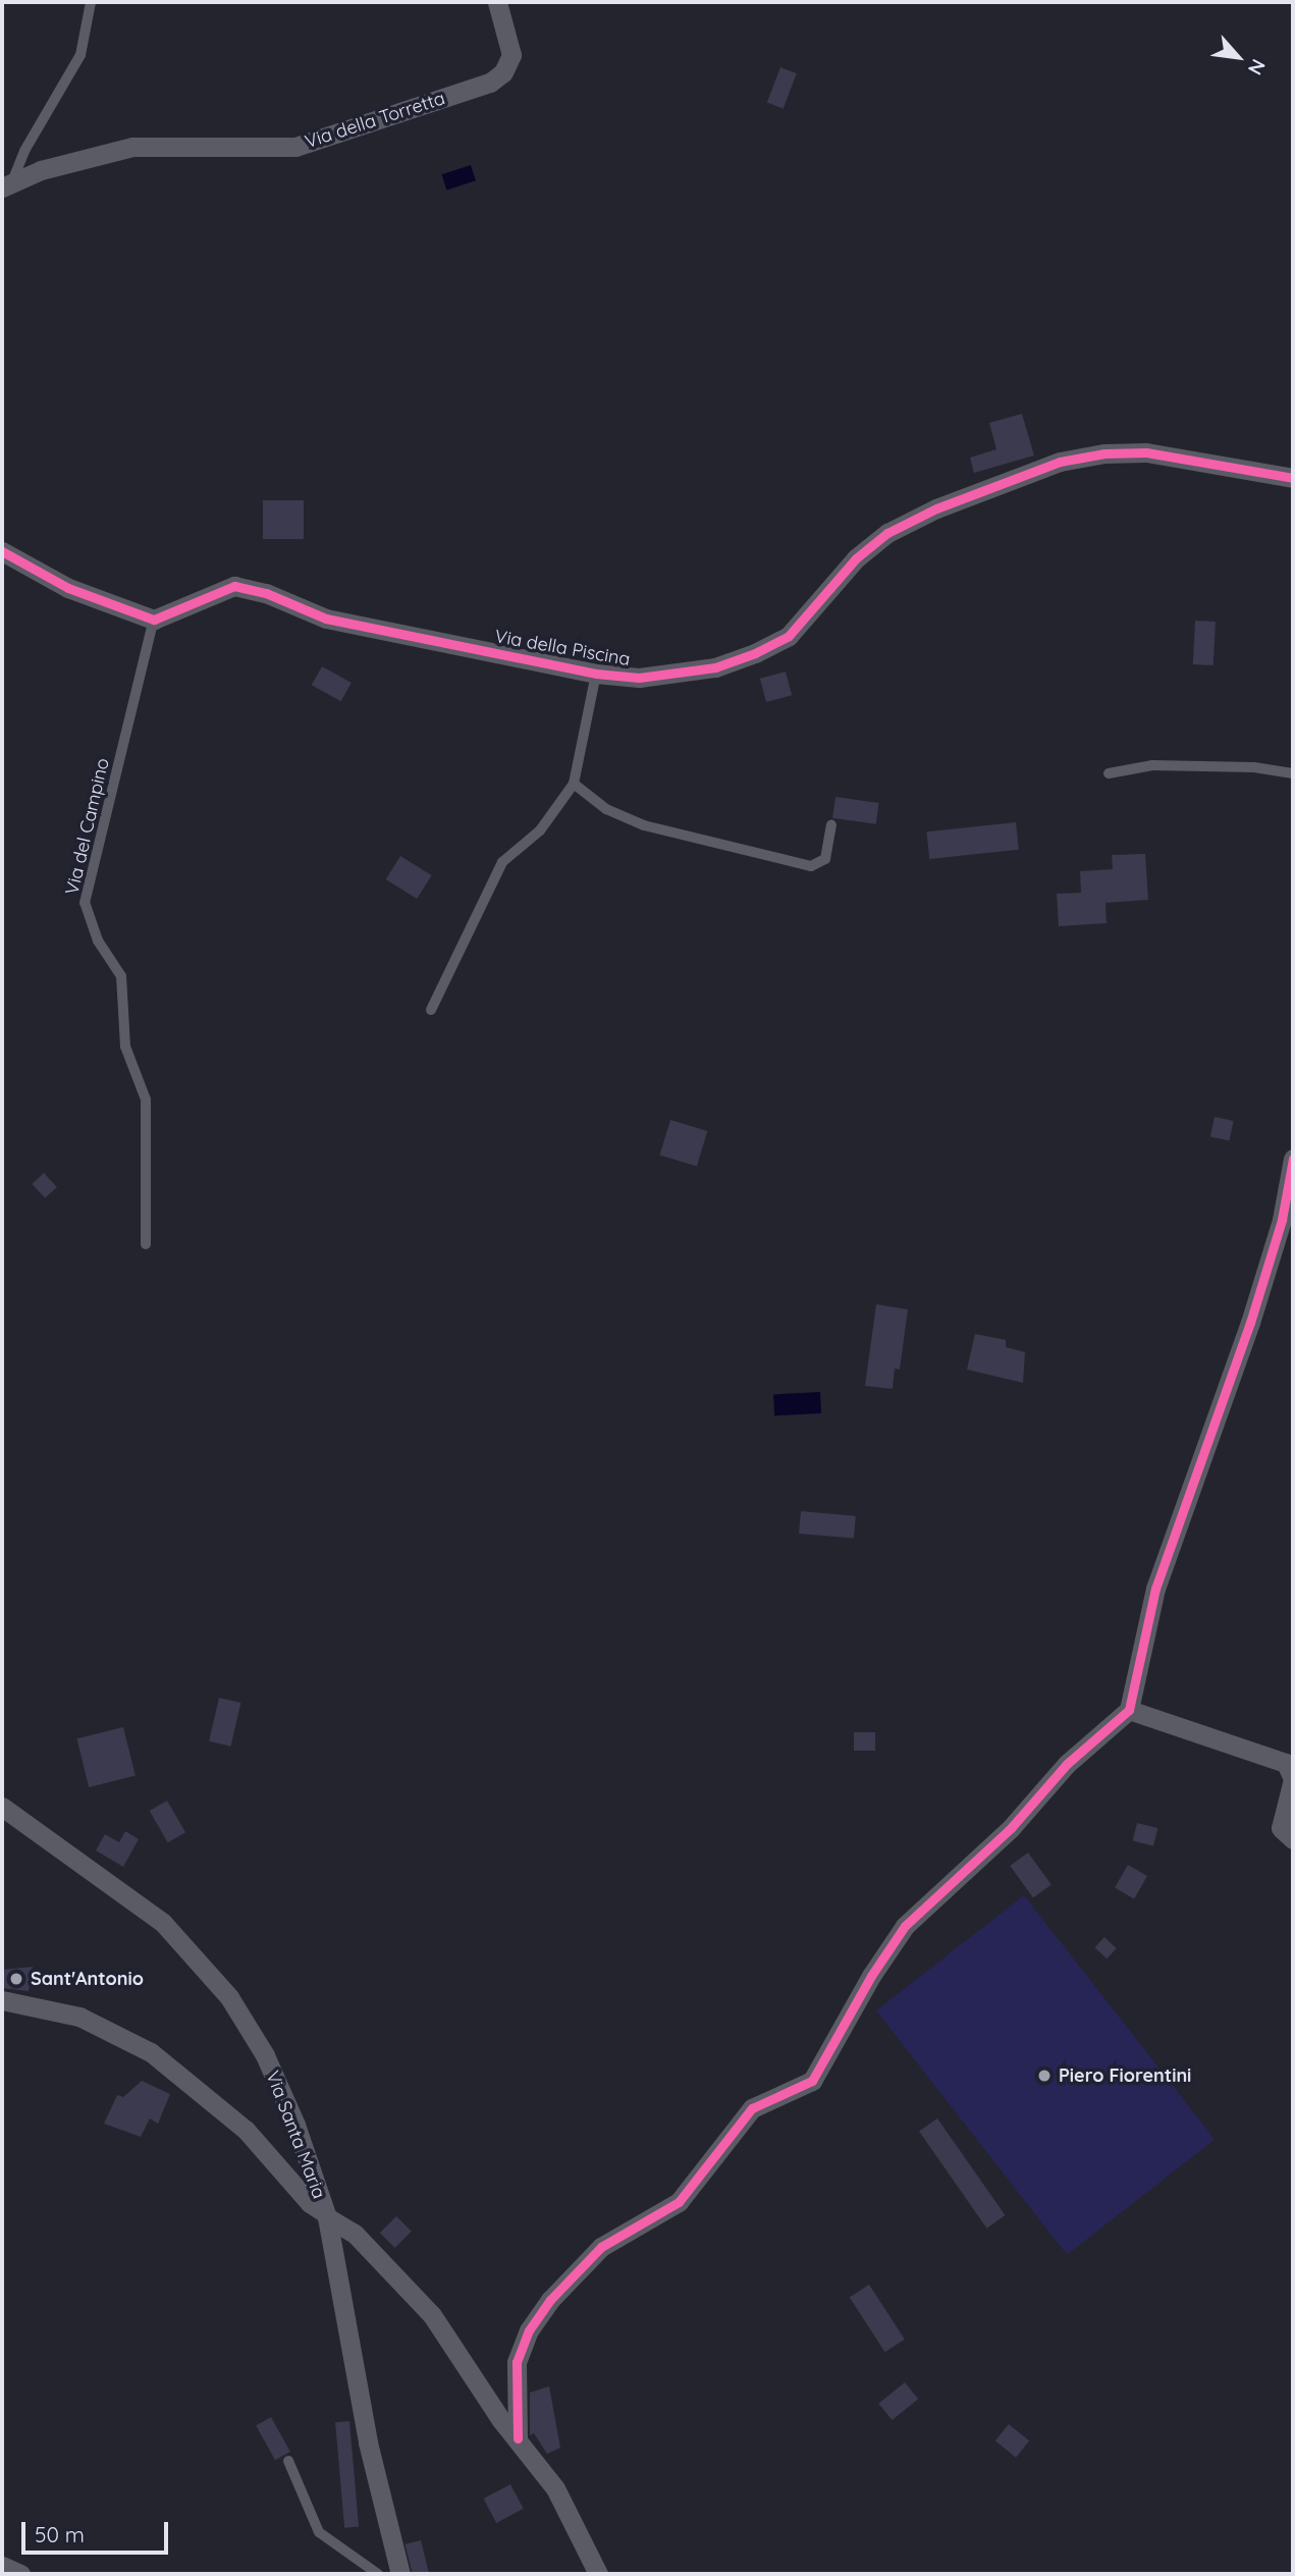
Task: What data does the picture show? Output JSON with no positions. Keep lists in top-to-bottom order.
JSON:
{
  "streets": {
    "street": ["Via della Torretta", "Via della Piscina", "Via Santa Maria"],
    "lane": ["Via del Campino"]
  },
  "crossings": [
    ["Via della Piscina", "Via del Campino"]
  ],
  "places": ["Sant'Antonio", "Piero Fiorentini"],
  "scale_bar": "50 m",
  "north": "bottom right"
}
